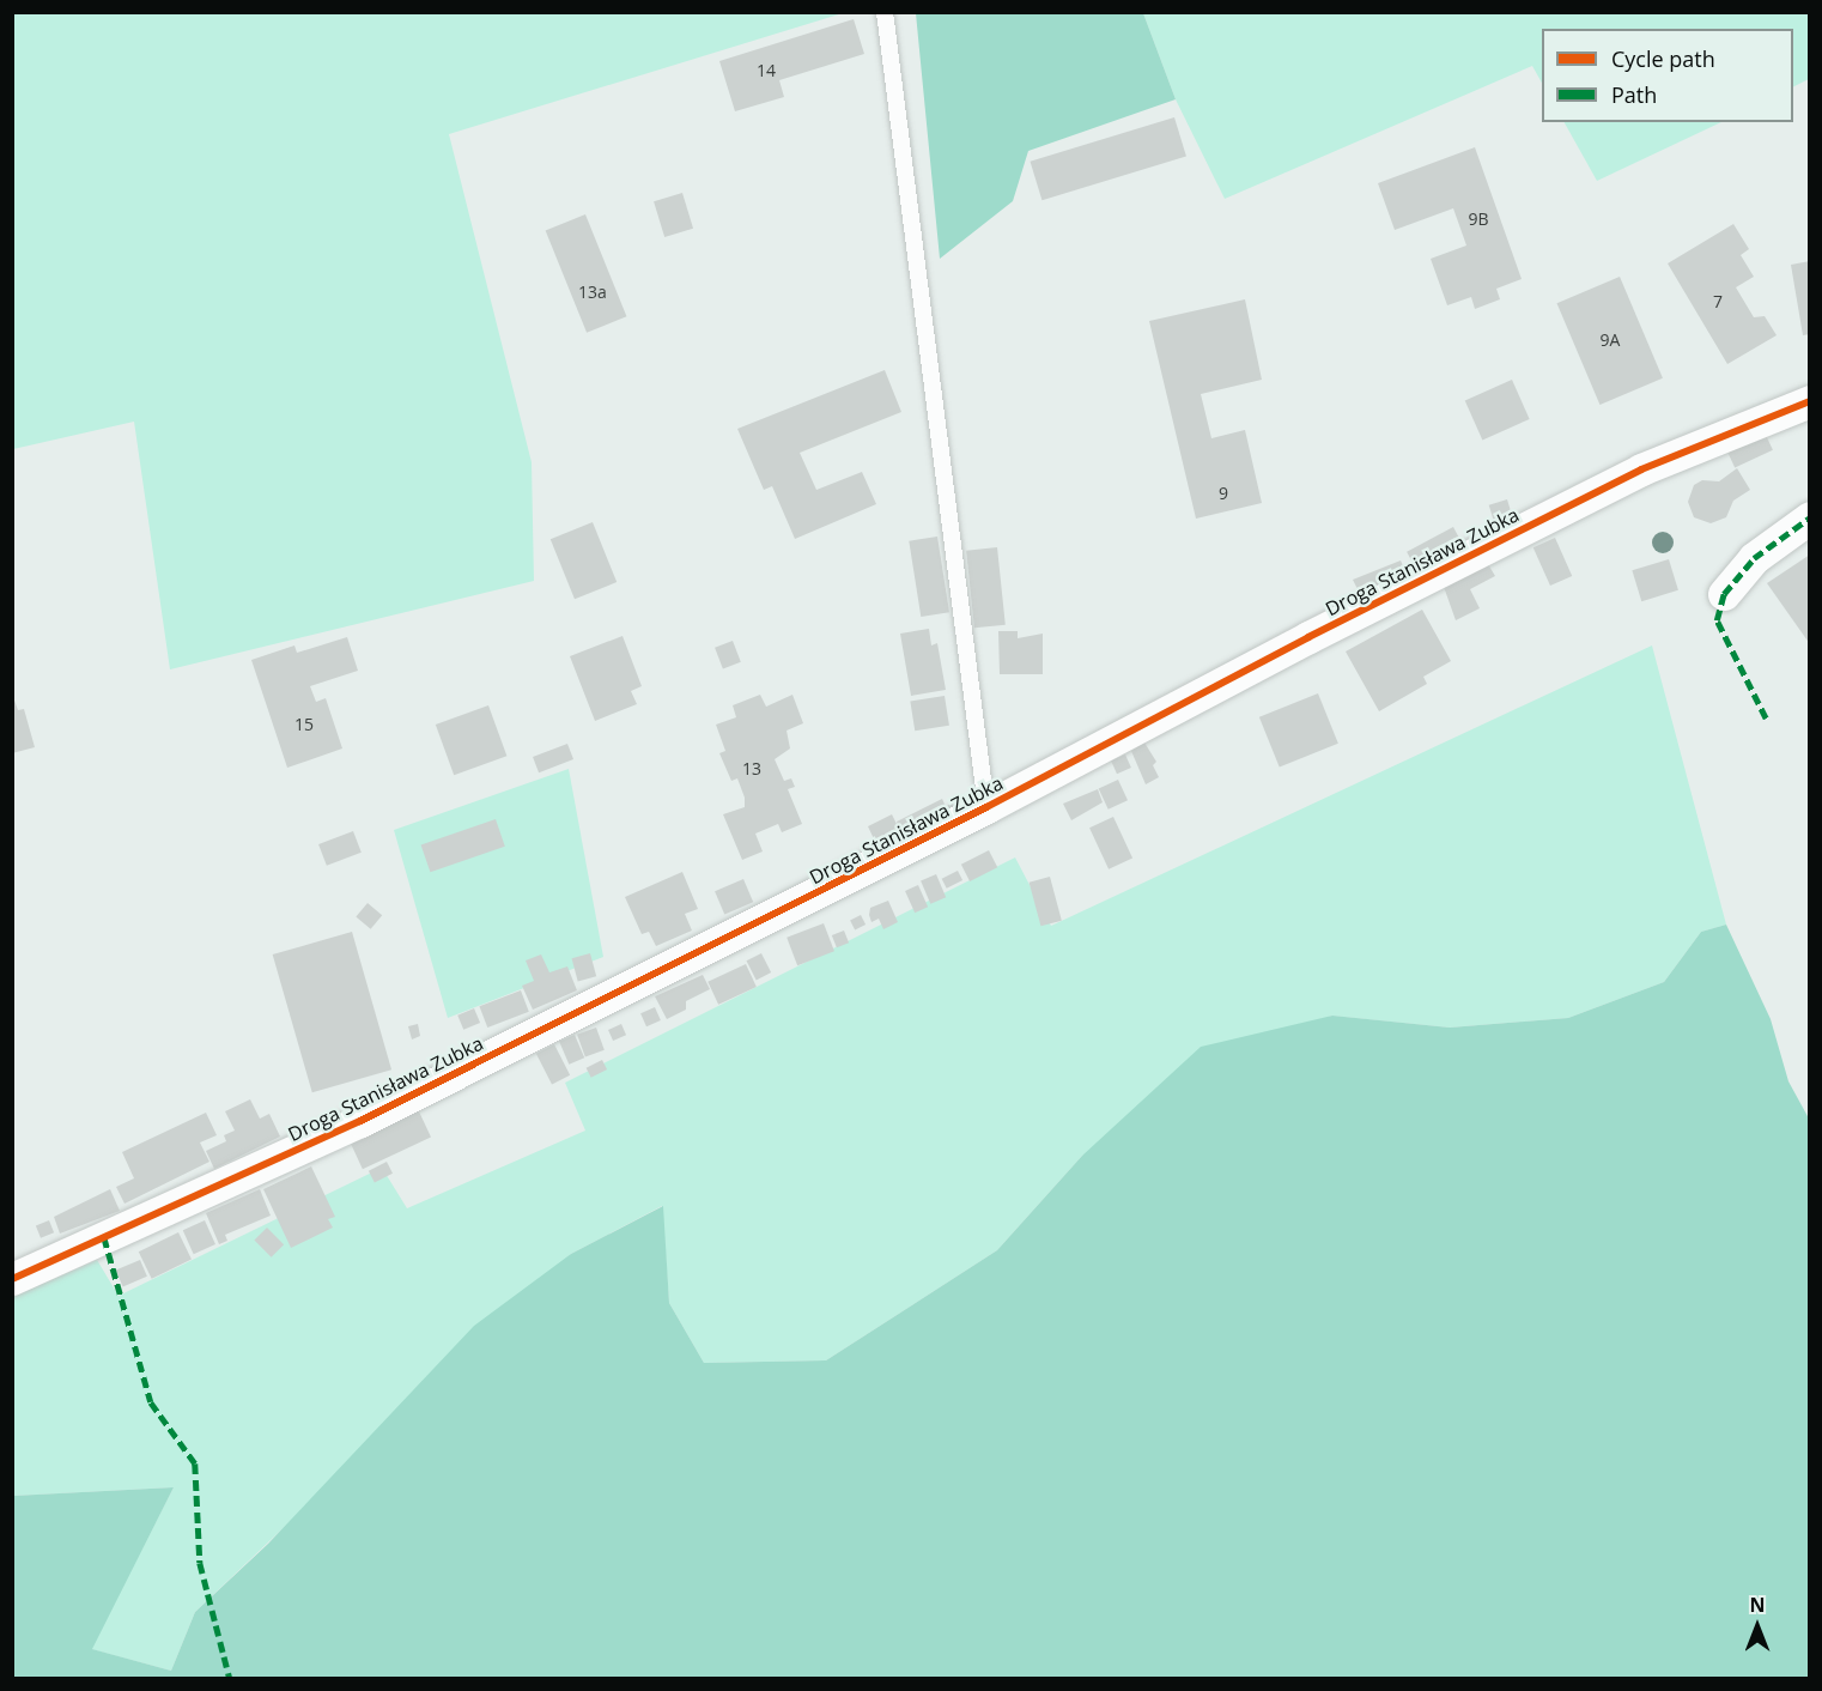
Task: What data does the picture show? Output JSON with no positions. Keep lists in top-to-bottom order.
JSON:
{
  "streets": {
    "street": ["Droga Stanisława Zubka"]
  },
  "house_numbers": [
    "14",
    "9B",
    "13a",
    "7",
    "9A",
    "9",
    "15",
    "13"
  ],
  "legend": ["Cycle path", "Path"],
  "north": "top"
}
